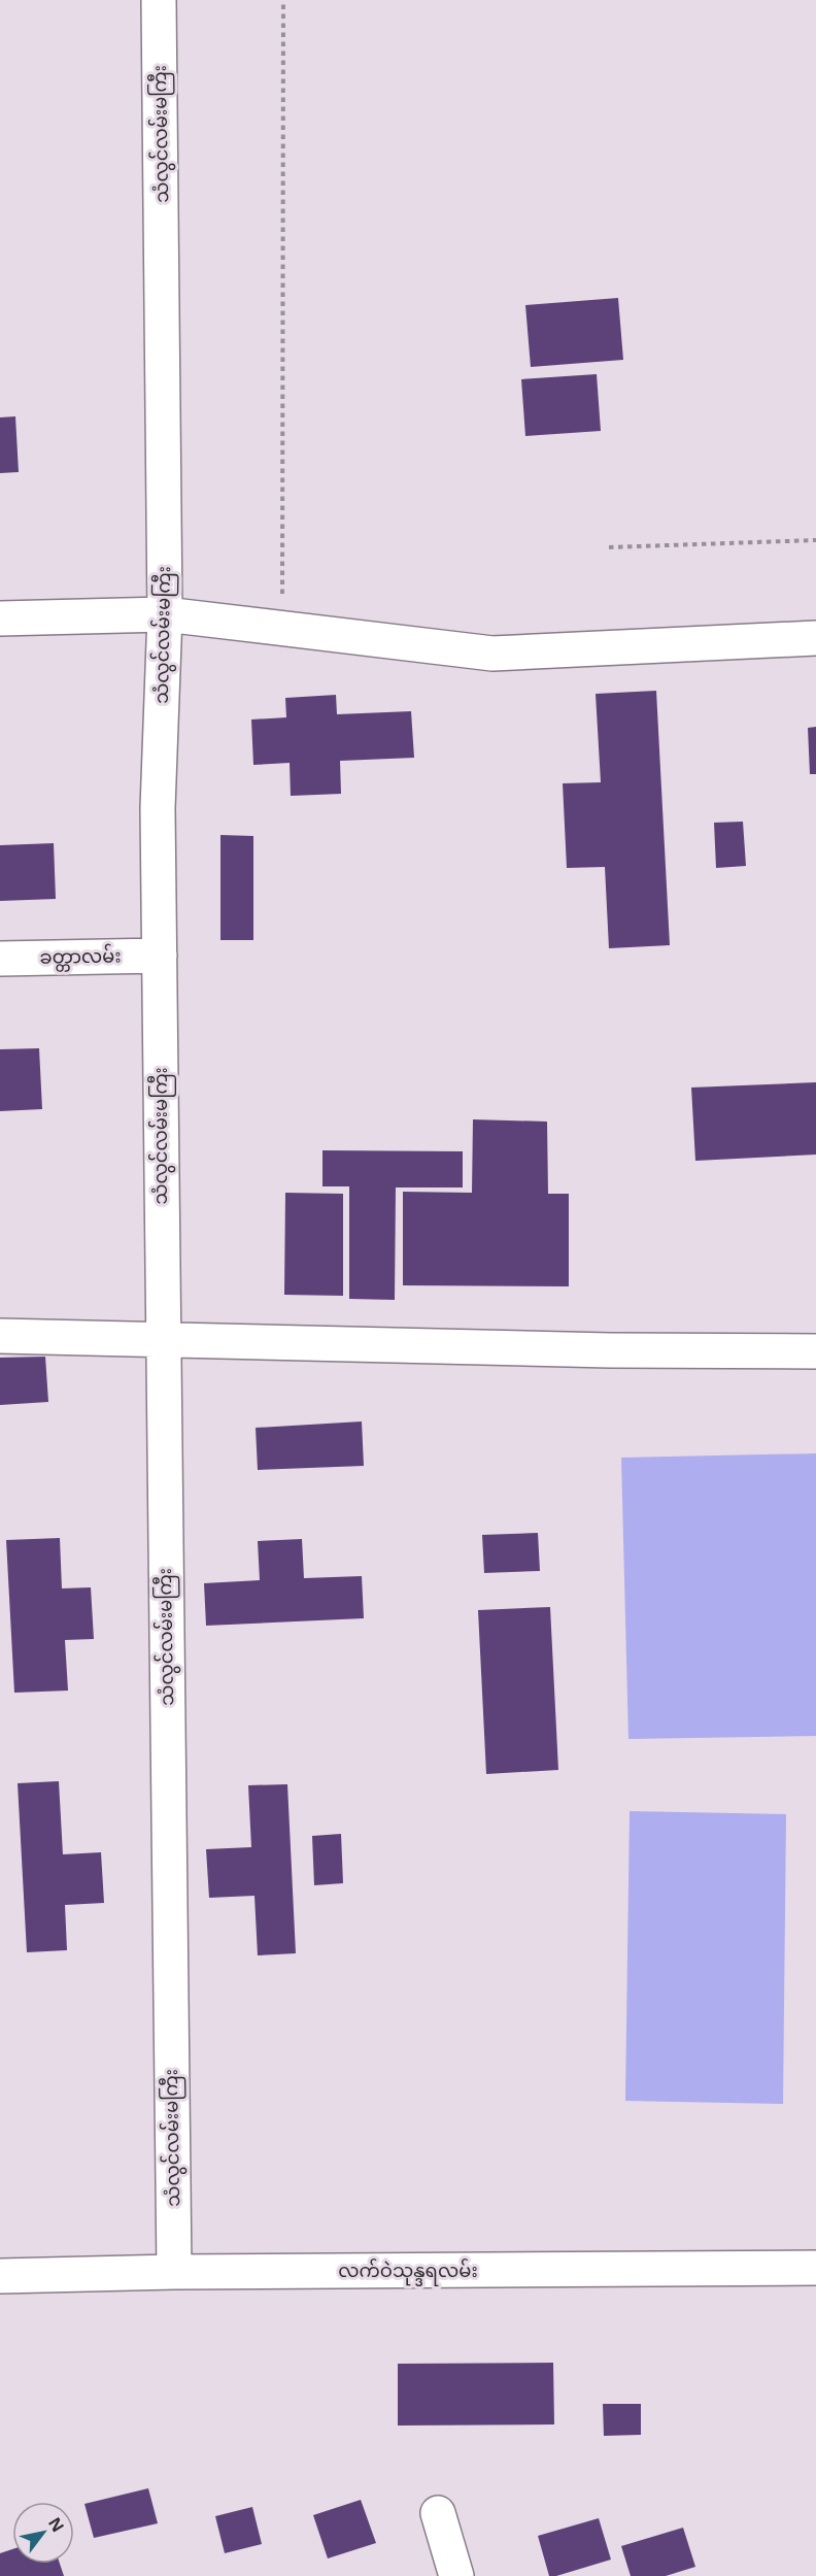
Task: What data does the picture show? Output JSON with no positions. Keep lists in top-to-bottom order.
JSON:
{
  "streets": {
    "street": ["သံလွင်လမ်းမကြီး", "ခတ္တာလမ်း", "လက်ဝဲသုန္ဒရလမ်း"]
  },
  "crossings": [
    ["သံလွင်လမ်းမကြီး", "ခတ္တာလမ်း"],
    ["သံလွင်လမ်းမကြီး", "လက်ဝဲသုန္ဒရလမ်း"]
  ],
  "north": "top right"
}
